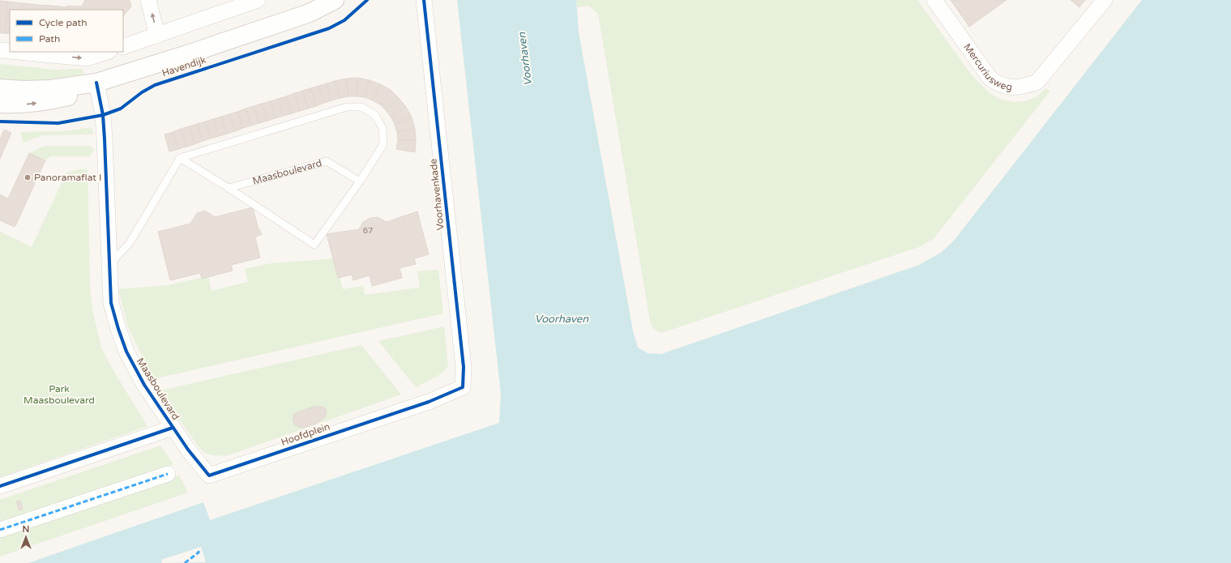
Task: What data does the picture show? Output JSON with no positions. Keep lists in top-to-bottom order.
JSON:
{
  "streets": {
    "street": [
      "Mercuriusweg",
      "Havendijk",
      "Maasboulevard",
      "Voorhavenkade",
      "Hoofdplein"
    ]
  },
  "crossings": [
    ["Havendijk", "Maasboulevard"],
    ["Maasboulevard", "Hoofdplein"],
    ["Voorhavenkade", "Hoofdplein"]
  ],
  "water": ["Voorhaven"],
  "parks": ["Park Maasboulevard"],
  "places": ["Panoramaflat I"],
  "house_numbers": ["67"],
  "legend": ["Cycle path", "Path"],
  "north": "top"
}
